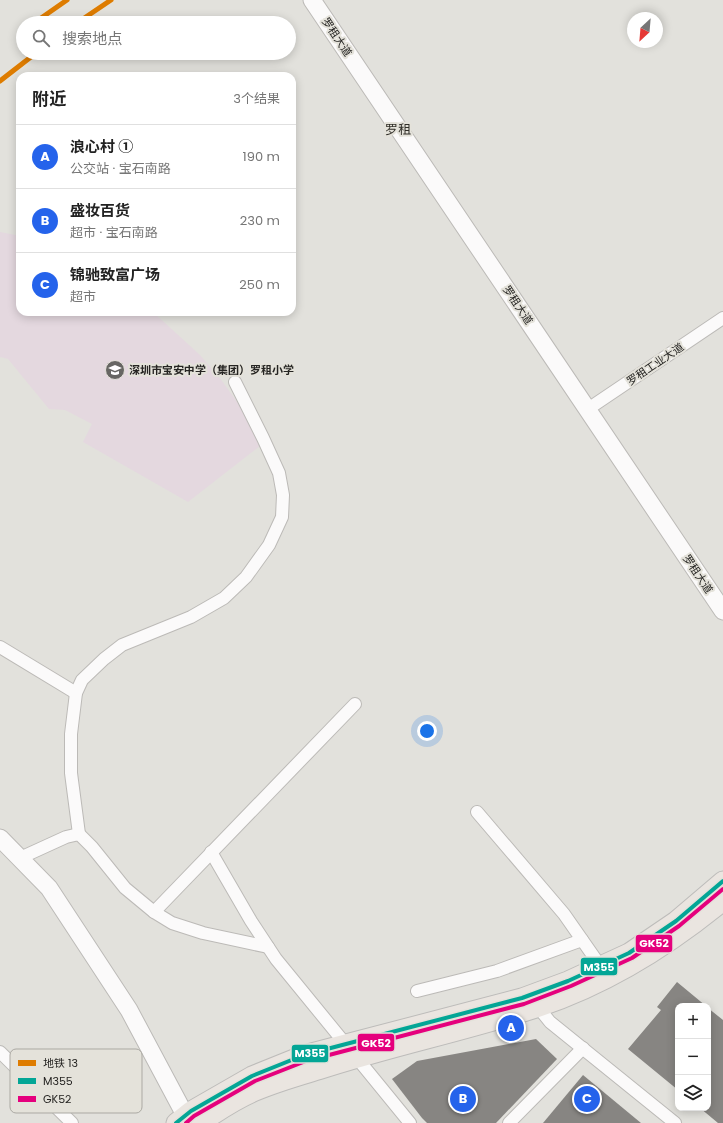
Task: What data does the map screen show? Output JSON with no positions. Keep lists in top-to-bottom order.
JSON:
{
  "streets": {
    "street": ["罗租大道", "罗租工业大道"]
  },
  "crossings": [
    ["罗租大道", "罗租工业大道"]
  ],
  "districts": ["罗租"],
  "places": {
    "school or university": ["深圳市宝安中学（集团）罗租小学"]
  },
  "lines": ["metro line 13", "transit line M355", "transit line GK52"],
  "legend": ["地铁 13", "M355", "GK52"],
  "north": "bottom left",
  "page": {
    "search": "搜索地点",
    "heading": ["附近", "3个结果"],
    "list": [
      {
        "mark": "A",
        "name": "浪心村 ①",
        "note": "公交站 · 宝石南路",
        "value": "190 m"
      },
      {
        "mark": "B",
        "name": "盛妆百货",
        "note": "超市 · 宝石南路",
        "value": "230 m"
      },
      {
        "mark": "C",
        "name": "锦驰致富广场",
        "note": "超市",
        "value": "250 m"
      }
    ],
    "map_buttons": ["+", "−"],
    "pins": ["A", "B", "C"]
  }
}
